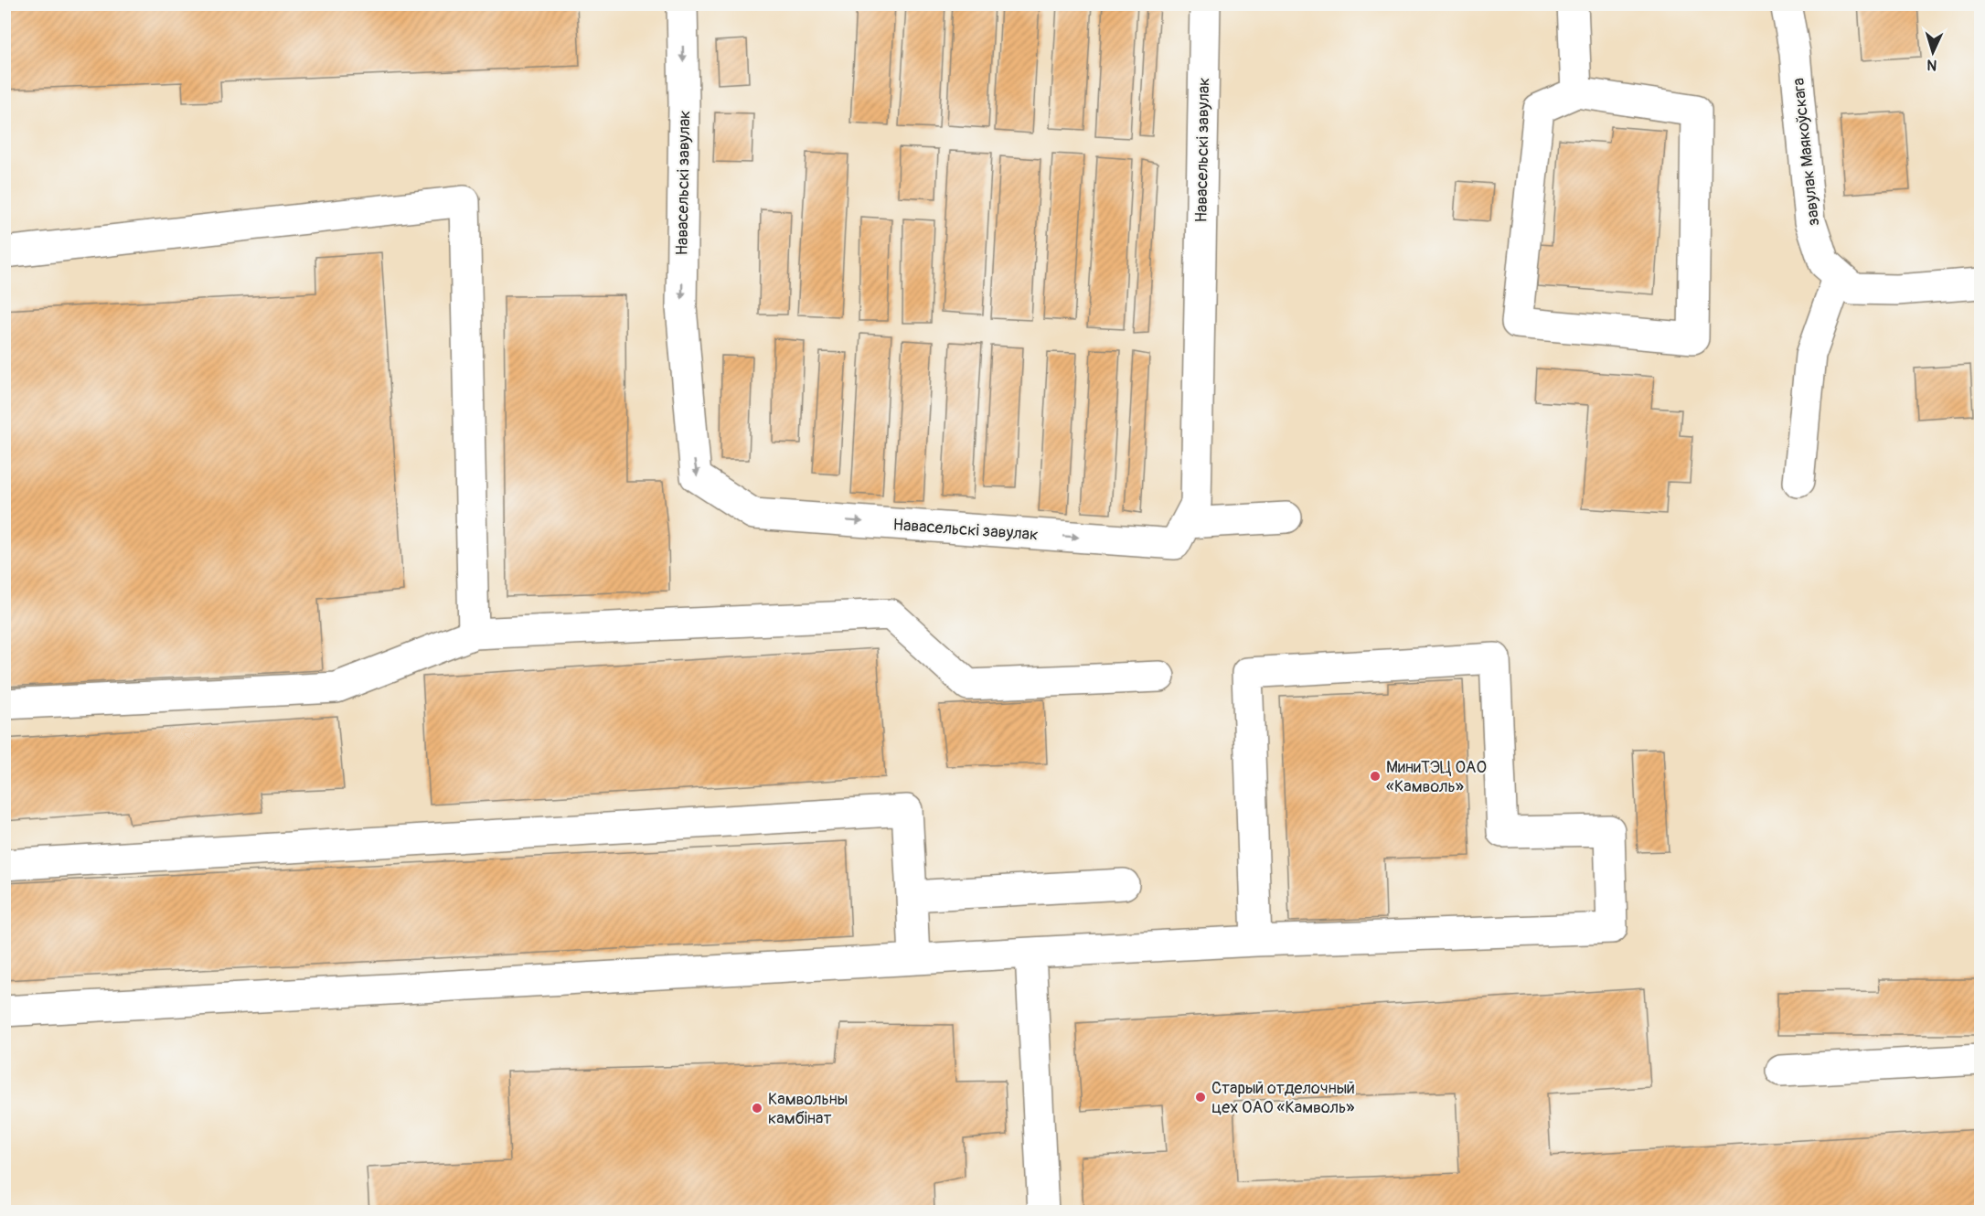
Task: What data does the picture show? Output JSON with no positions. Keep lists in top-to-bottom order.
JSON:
{
  "streets": {
    "street": ["Навасельскі завулак", "завулак Маякоўскага"]
  },
  "places": ["МиниТЭЦ ОАО «Камволь»", "Старый отделочный цех ОАО «Камволь»", "Камвольны камбінат"],
  "north": "bottom"
}
